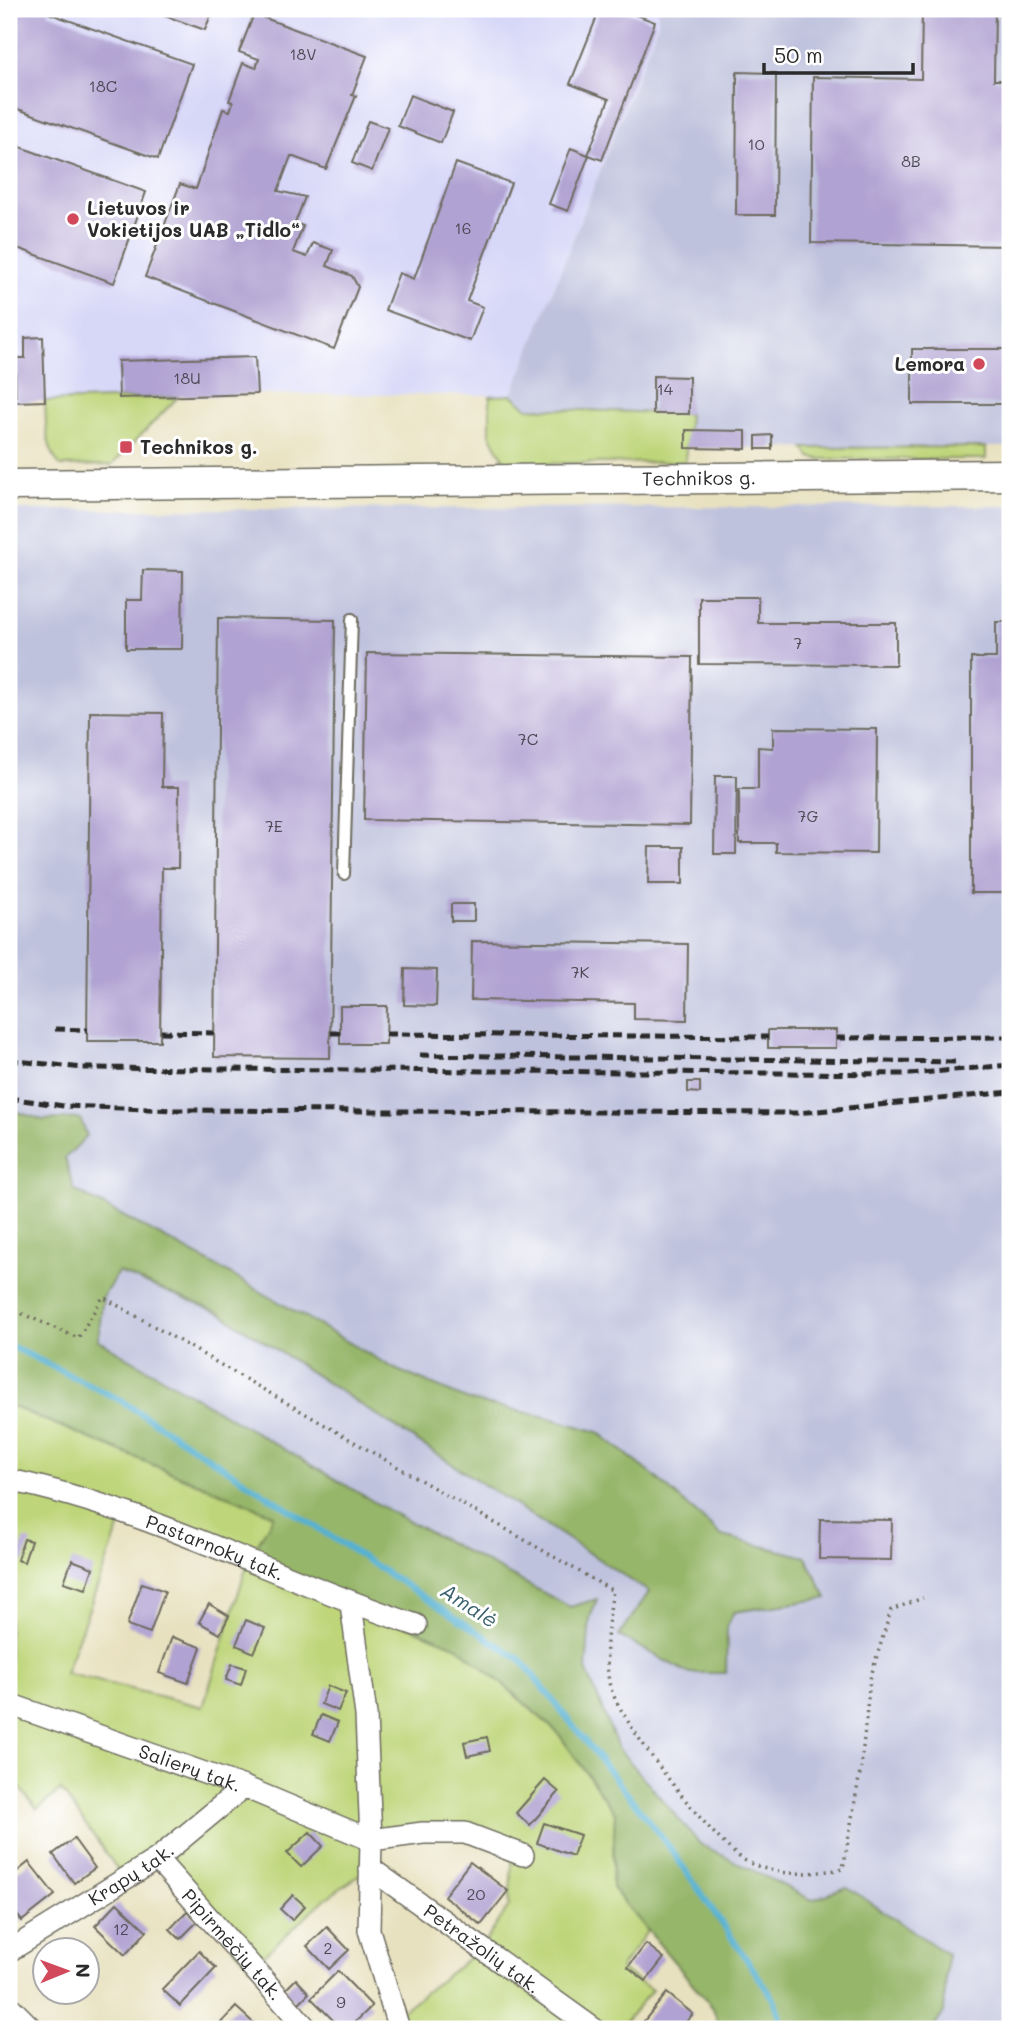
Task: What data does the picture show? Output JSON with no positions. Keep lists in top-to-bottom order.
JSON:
{
  "streets": {
    "street": [
      "Technikos g.",
      "Pastarnokų tak.",
      "Salierų tak.",
      "Krapų tak.",
      "Pipirmėčių tak.",
      "Petražolių tak."
    ]
  },
  "crossings": [
    ["Salierų tak.", "Krapų tak."],
    ["Krapų tak.", "Pipirmėčių tak."]
  ],
  "water": ["Amalė"],
  "places": {
    "other": ["Lietuvos ir Vokietijos UAB „Tidlo“", "Lemora"],
    "transit": ["Technikos g."]
  },
  "house_numbers": [
    "18V",
    "18C",
    "10",
    "8B",
    "16",
    "18U",
    "14",
    "7",
    "7C",
    "7G",
    "7E",
    "7K",
    "20",
    "12",
    "2",
    "9"
  ],
  "scale_bar": "50 m",
  "north": "right"
}
